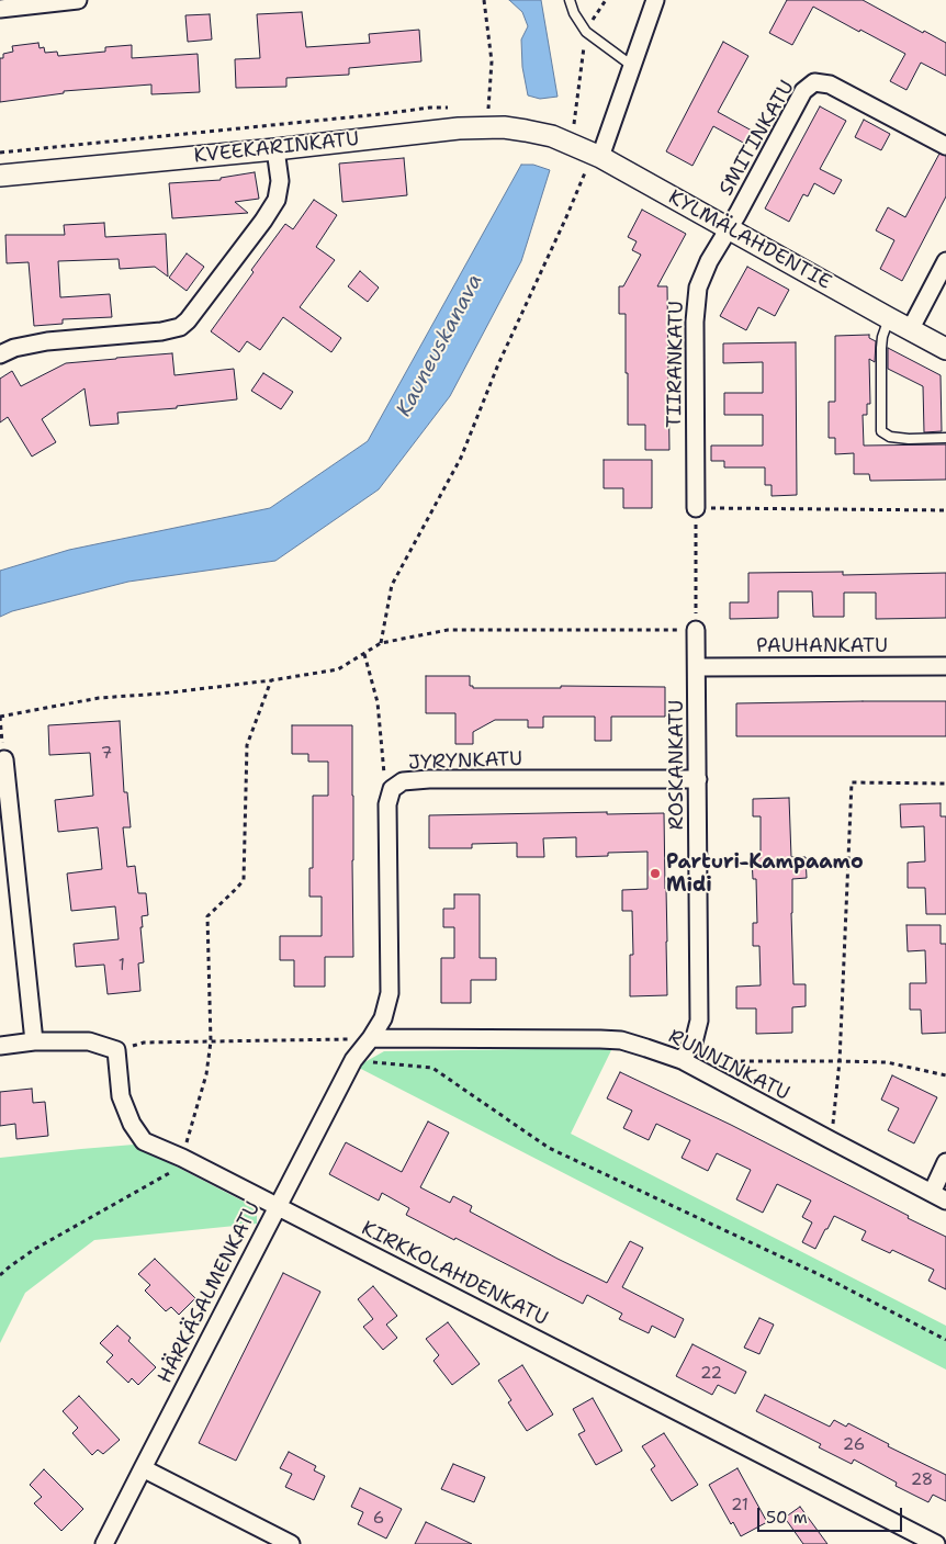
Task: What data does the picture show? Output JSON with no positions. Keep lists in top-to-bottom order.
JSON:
{
  "streets": {
    "street": [
      "SMITINKATU",
      "KVEEKARINKATU",
      "KYLMÄLAHDENTIE",
      "TIIRANKATU",
      "PAUHANKATU",
      "JYRYNKATU",
      "ROSKANKATU",
      "RUNNINKATU",
      "KIRKKOLAHDENKATU",
      "HÄRKÄSALMENKATU"
    ]
  },
  "crossings": [
    ["SMITINKATU", "KYLMÄLAHDENTIE"],
    ["SMITINKATU", "TIIRANKATU"],
    ["KVEEKARINKATU", "KYLMÄLAHDENTIE"],
    ["KYLMÄLAHDENTIE", "TIIRANKATU"],
    ["PAUHANKATU", "ROSKANKATU"],
    ["JYRYNKATU", "ROSKANKATU"],
    ["JYRYNKATU", "RUNNINKATU"],
    ["ROSKANKATU", "RUNNINKATU"],
    ["KIRKKOLAHDENKATU", "HÄRKÄSALMENKATU"]
  ],
  "water": ["Kauneuskanava"],
  "places": ["Parturi-Kampaamo Midi"],
  "house_numbers": [
    "7",
    "1",
    "22",
    "26",
    "28",
    "21",
    "6"
  ],
  "scale_bar": "50 m"
}
